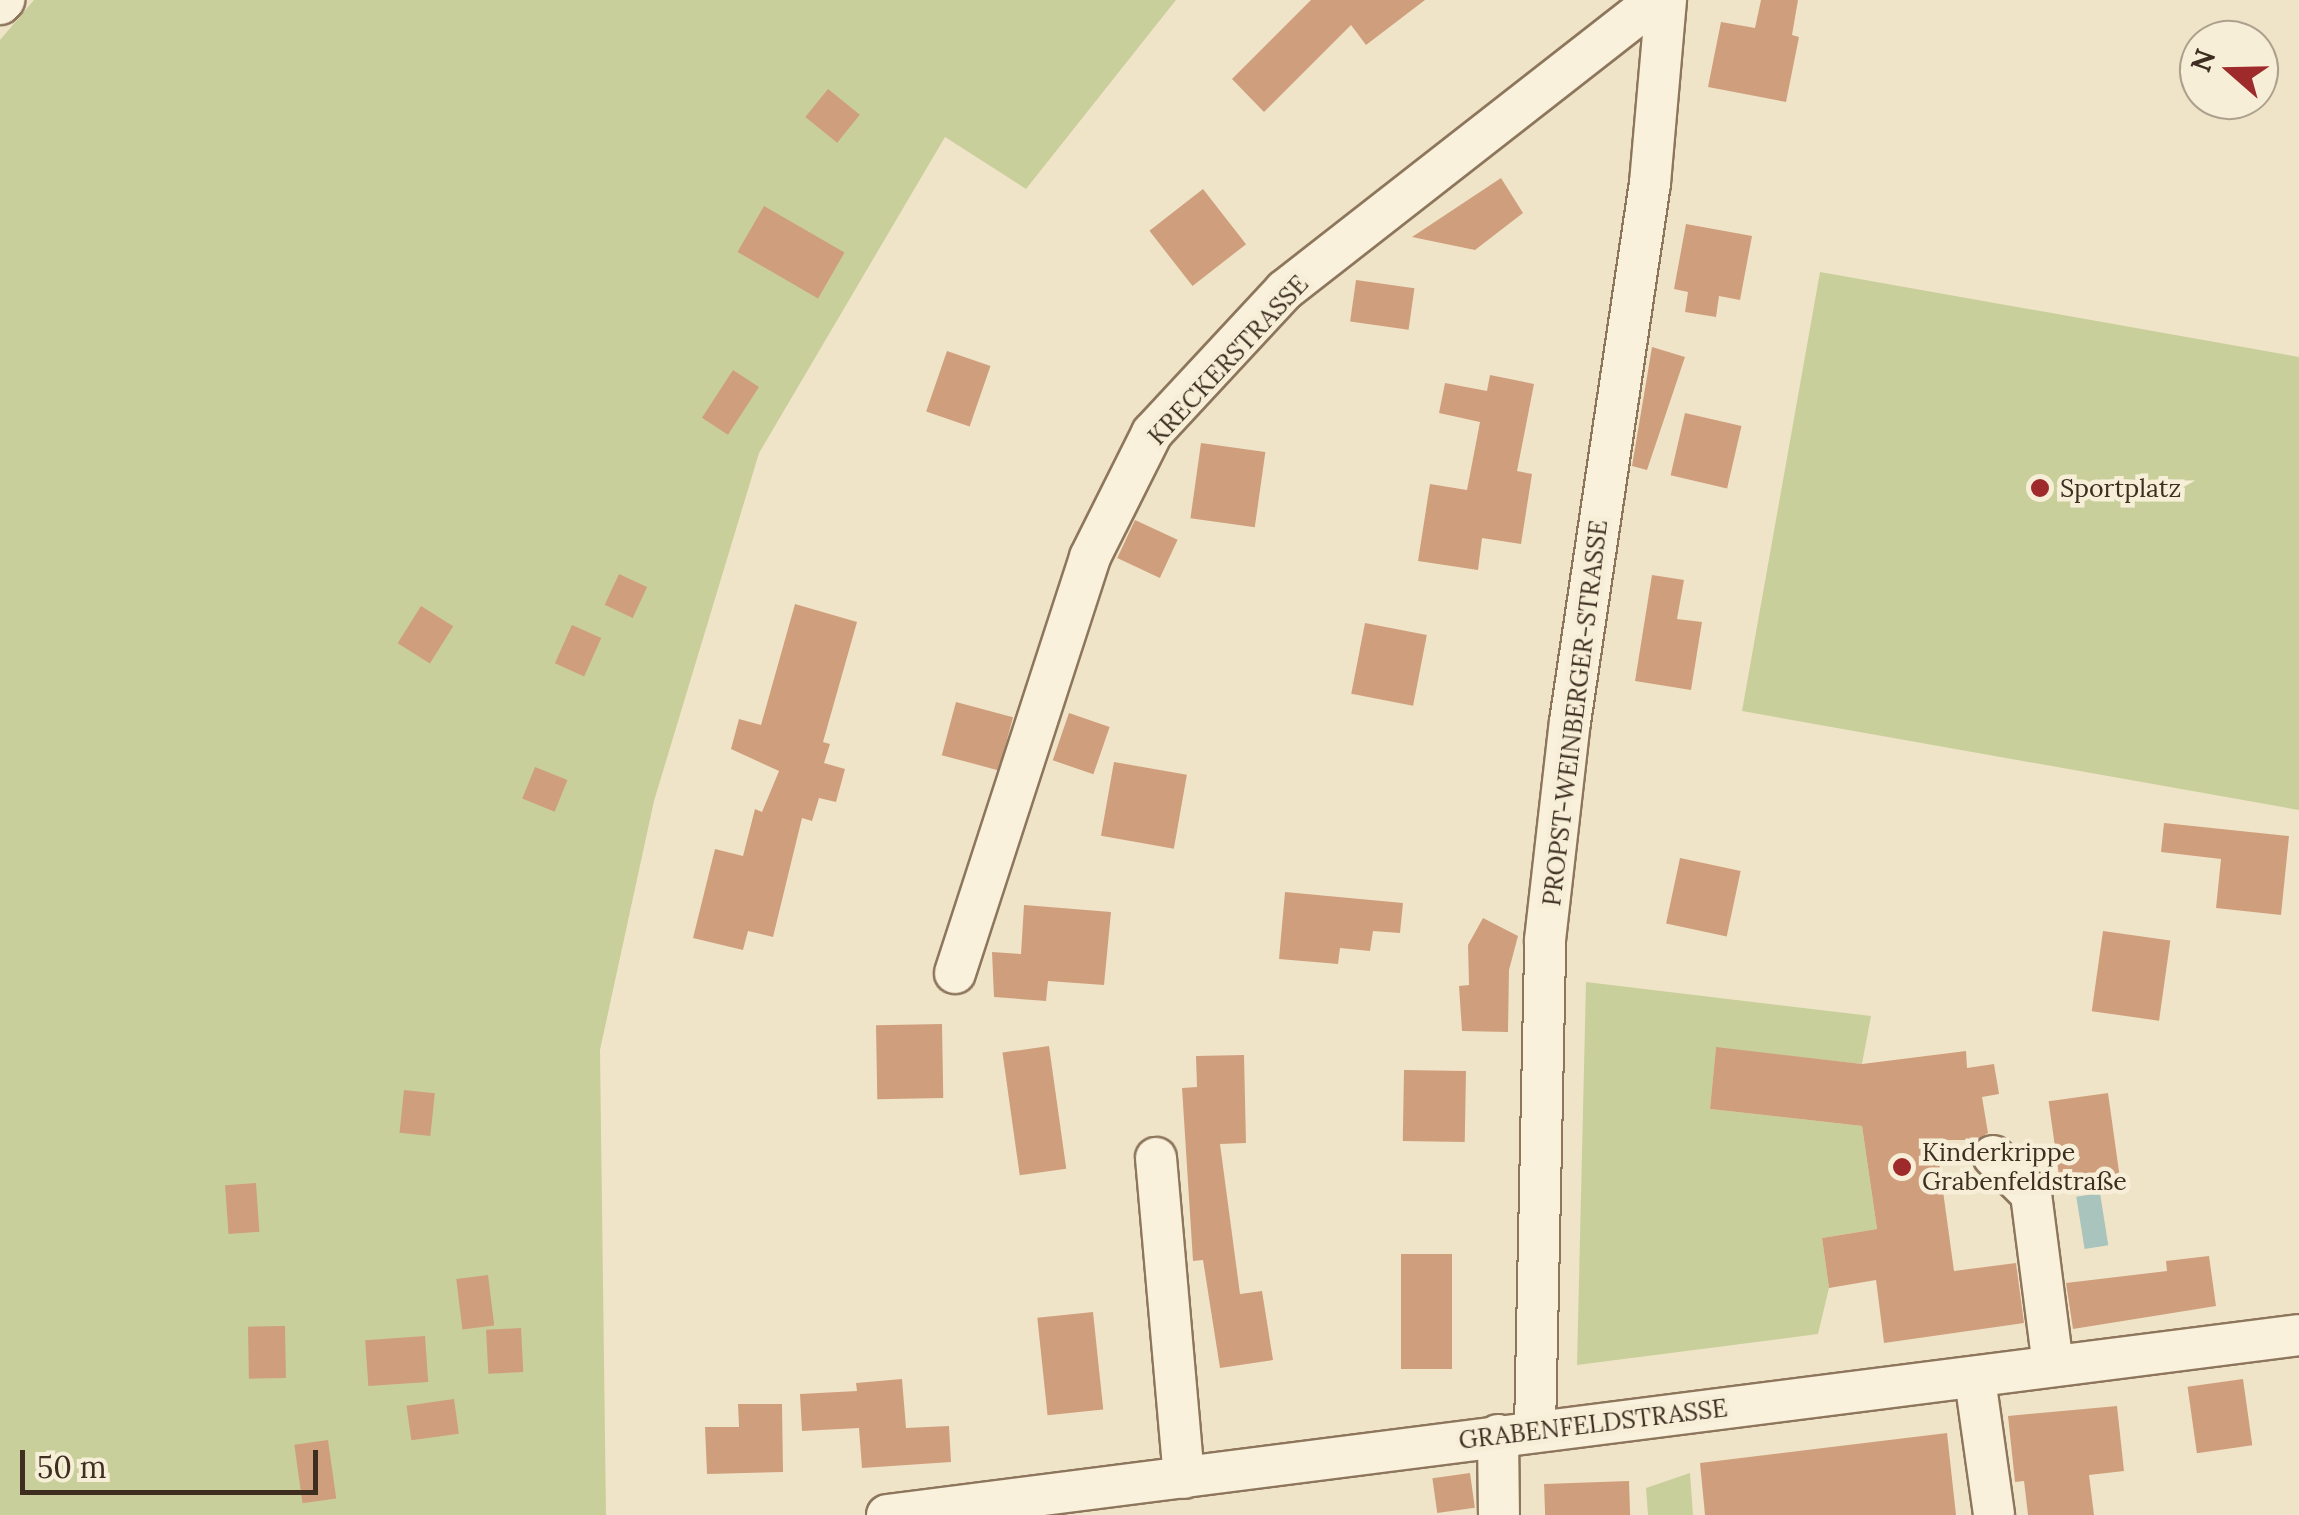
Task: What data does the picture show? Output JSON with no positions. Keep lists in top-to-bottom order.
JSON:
{
  "streets": {
    "street": ["KRECKERSTRASSE", "PROPST-WEINBERGER-STRASSE", "GRABENFELDSTRASSE"]
  },
  "crossings": [
    ["PROPST-WEINBERGER-STRASSE", "GRABENFELDSTRASSE"]
  ],
  "places": ["Sportplatz", "Kinderkrippe Grabenfeldstraße"],
  "scale_bar": "50 m",
  "north": "left"
}
